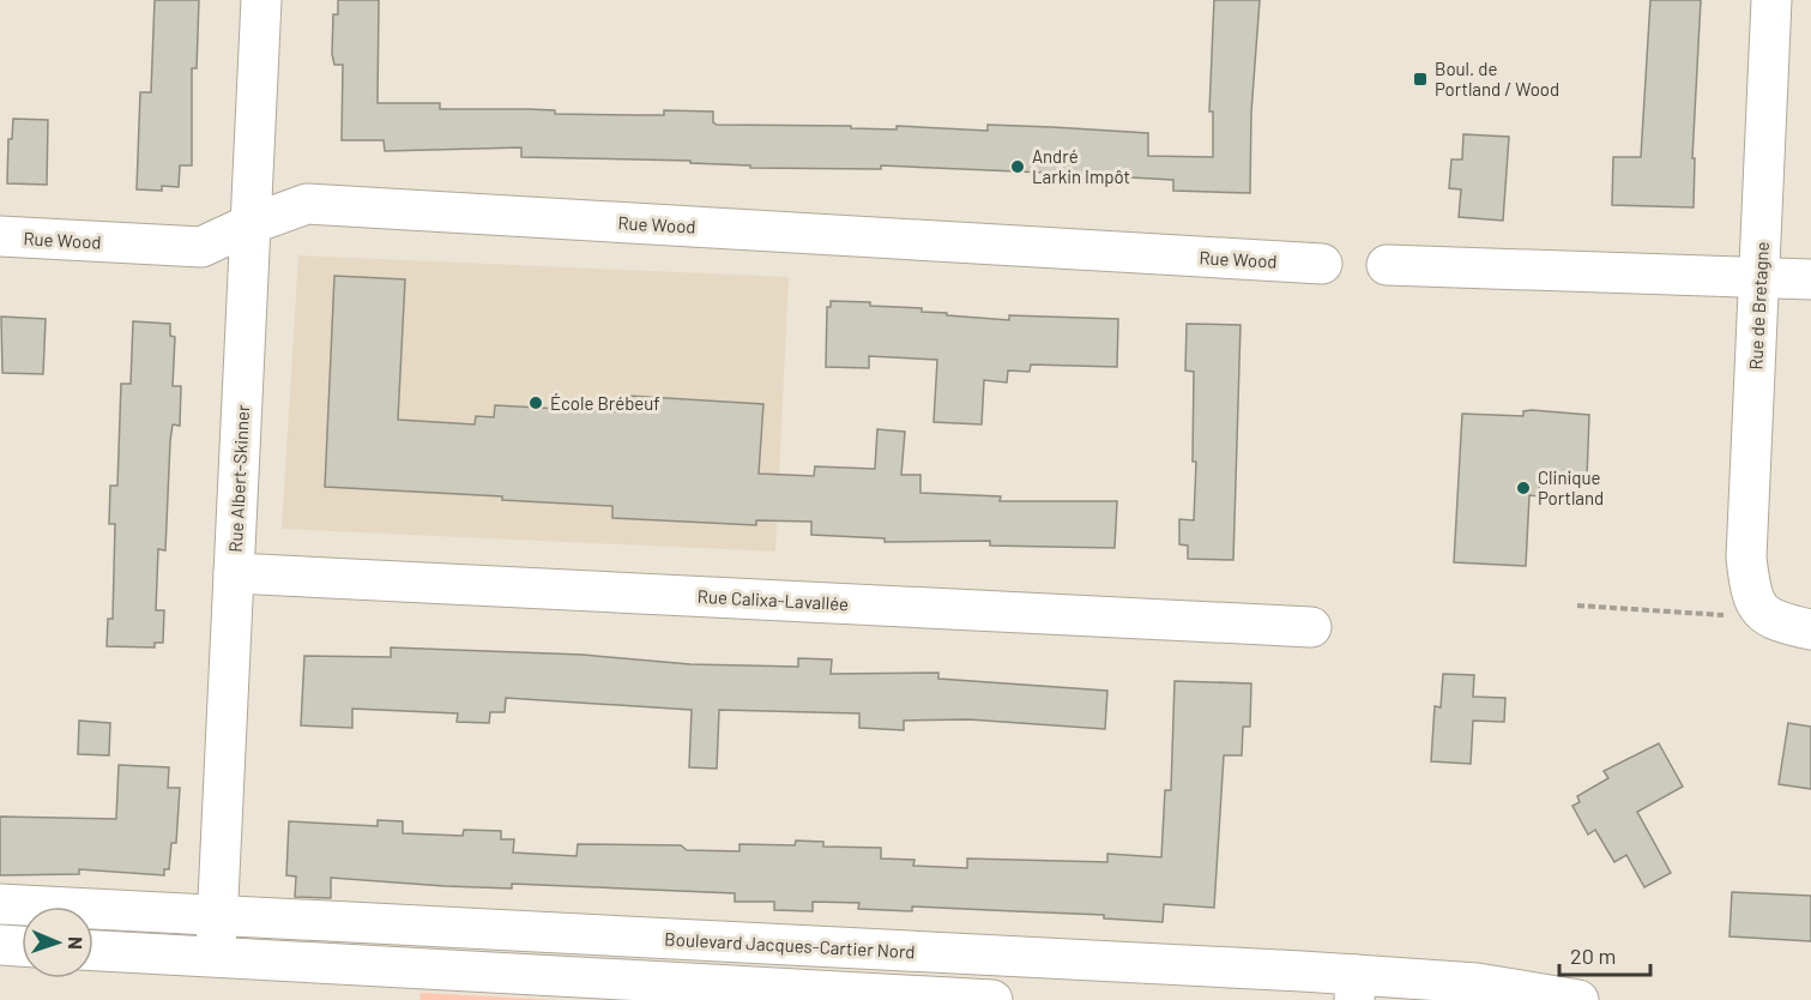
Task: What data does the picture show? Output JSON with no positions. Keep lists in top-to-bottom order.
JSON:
{
  "streets": {
    "street": [
      "Rue Wood",
      "Rue de Bretagne",
      "Rue Albert-Skinner",
      "Rue Calixa-Lavallée",
      "Boulevard Jacques-Cartier Nord"
    ]
  },
  "crossings": [
    ["Rue Wood", "Rue Albert-Skinner"],
    ["Rue Albert-Skinner", "Rue Calixa-Lavallée"],
    ["Rue Albert-Skinner", "Boulevard Jacques-Cartier Nord"]
  ],
  "places": {
    "transit": ["Boul. de Portland / Wood"],
    "other": ["André Larkin Impôt", "École Brébeuf", "Clinique Portland"]
  },
  "scale_bar": "20 m",
  "north": "right"
}
